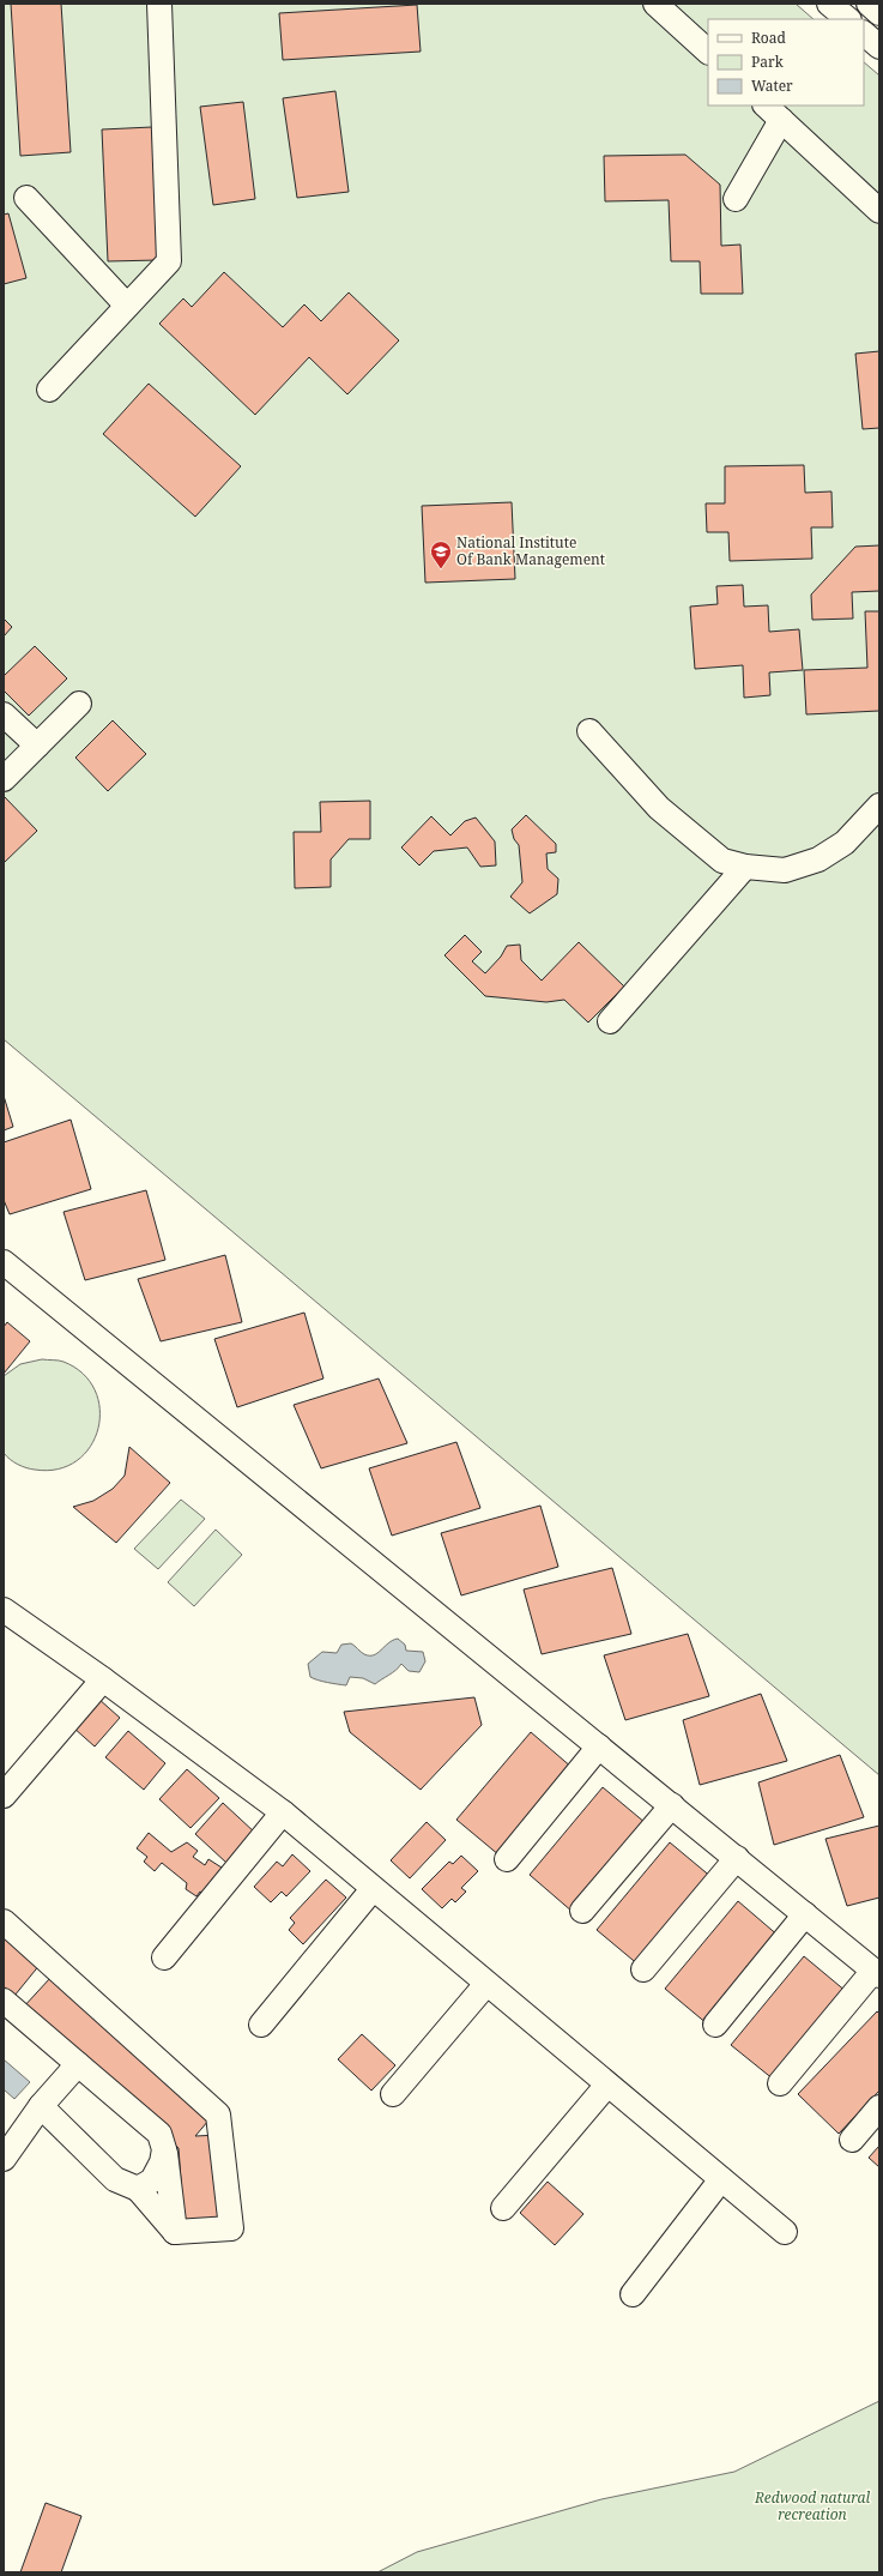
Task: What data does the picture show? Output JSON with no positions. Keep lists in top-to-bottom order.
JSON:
{
  "parks": ["Redwood natural recreation"],
  "places": {
    "school or university": ["National Institute Of Bank Management"]
  },
  "legend": ["Road", "Park", "Water"]
}
